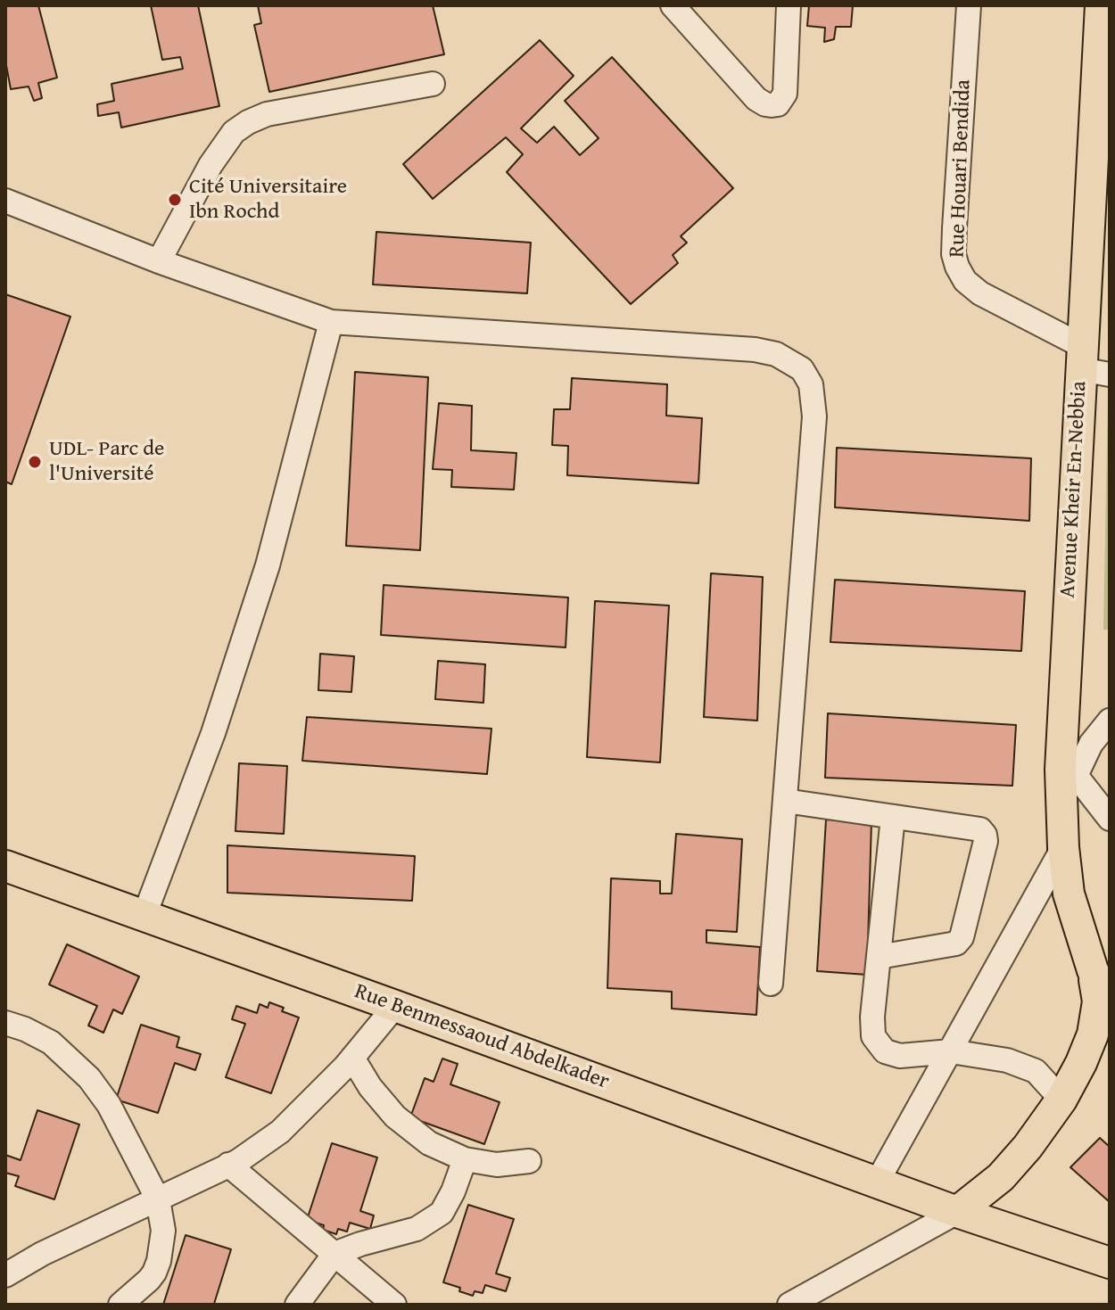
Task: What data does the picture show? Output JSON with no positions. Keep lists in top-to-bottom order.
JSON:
{
  "streets": {
    "main road": ["Avenue Kheir En-Nebbia", "Rue Benmessaoud Abdelkader"],
    "street": ["Rue Houari Bendida"]
  },
  "crossings": [
    ["Rue Houari Bendida", "Avenue Kheir En-Nebbia"]
  ],
  "places": ["Cité Universitaire Ibn Rochd", "UDL- Parc de l'Université"]
}
